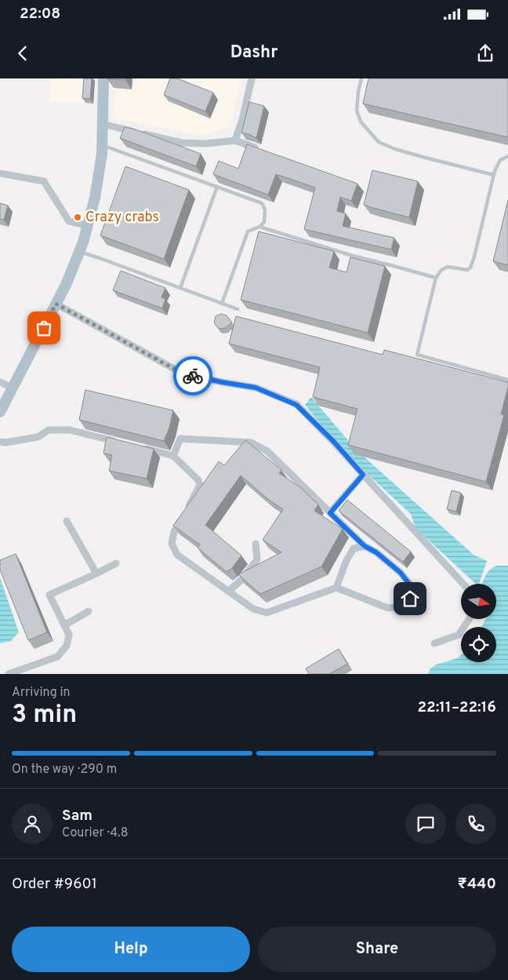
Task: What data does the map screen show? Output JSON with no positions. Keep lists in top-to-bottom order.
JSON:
{
  "places": ["Crazy crabs"],
  "north": "right",
  "page": {
    "status": "22:08",
    "header": "Dashr",
    "heading": ["3 min", "Arriving in", "22:11–22:16"],
    "panel": [
      "Sam",
      "Courier · 4.8",
      "Order #9601",
      "₹440"
    ],
    "bar": "On the way · 290 m",
    "buttons": ["Help", "Share"]
  }
}
